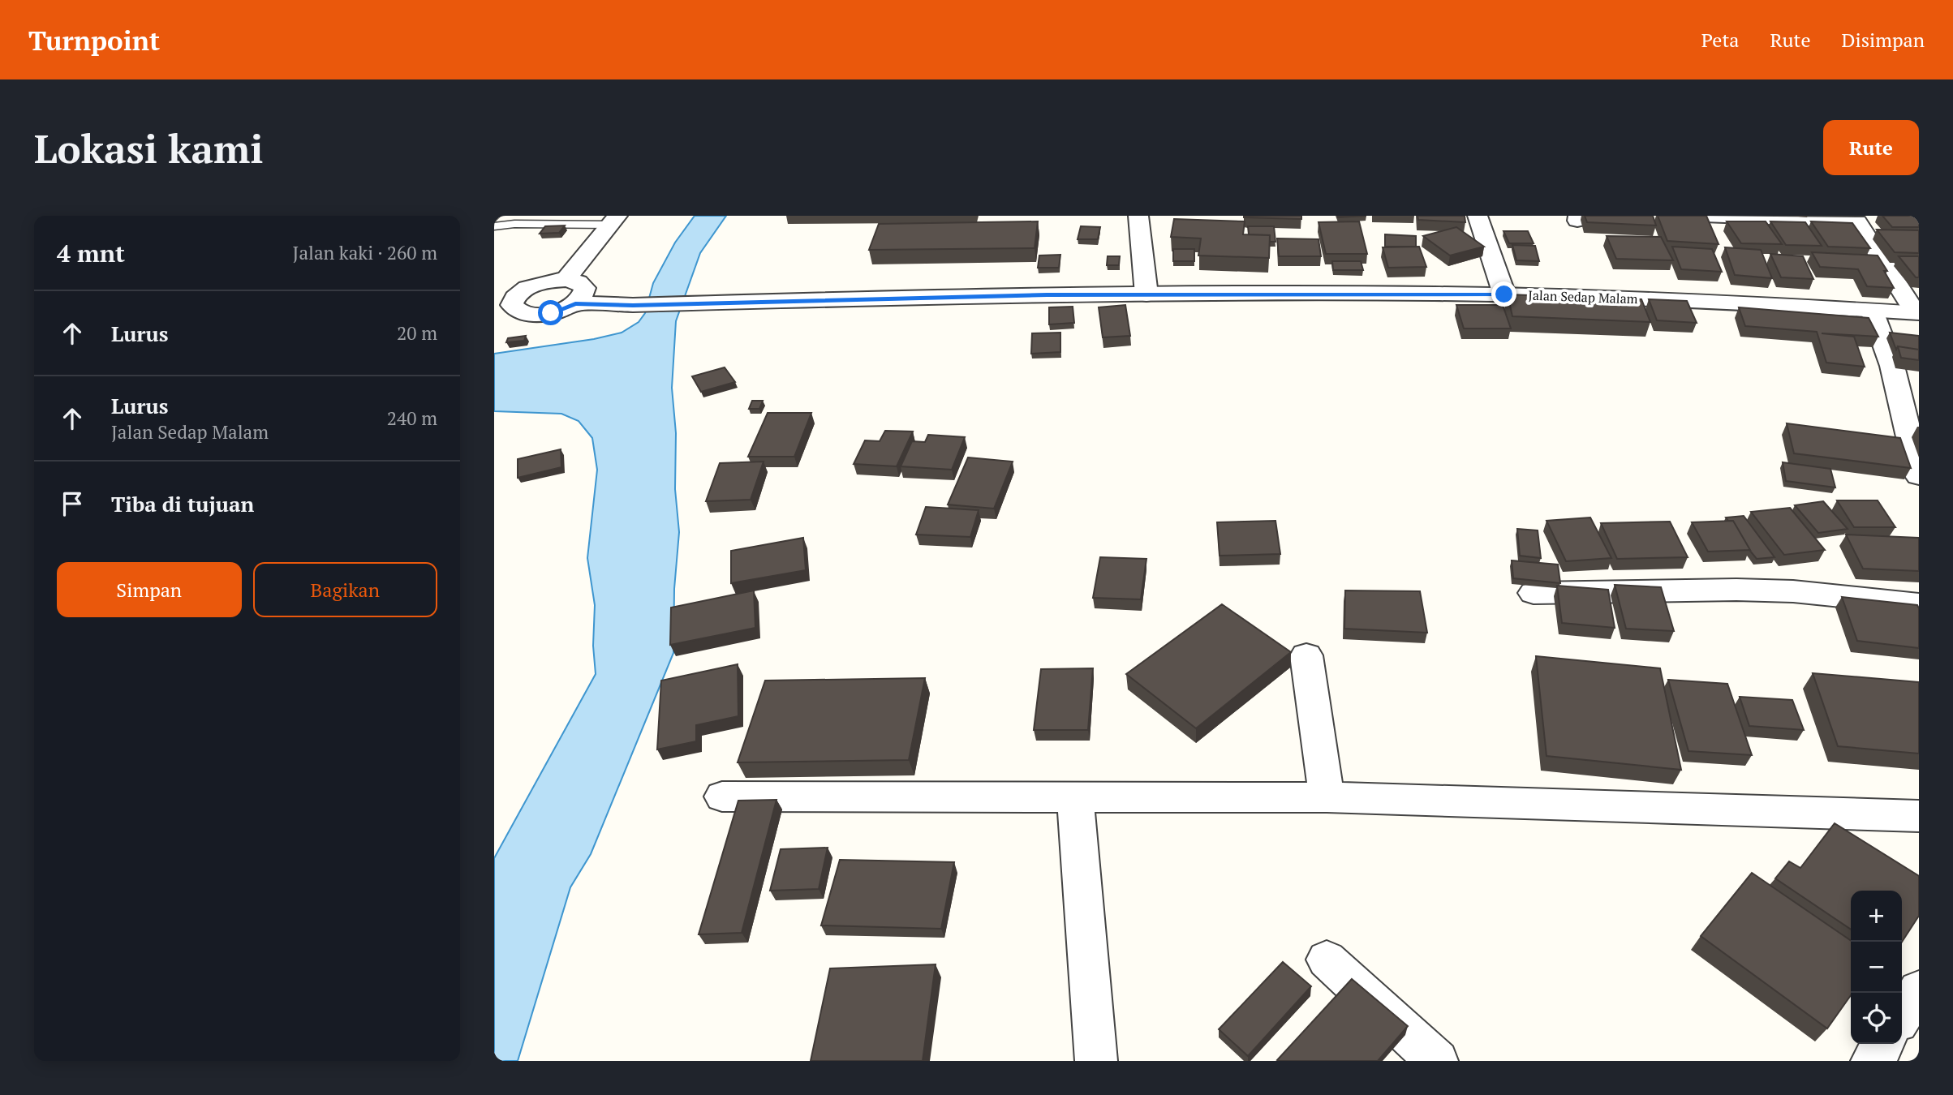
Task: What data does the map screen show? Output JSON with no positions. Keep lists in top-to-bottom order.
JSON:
{
  "streets": {
    "street": ["Jalan Sedap Malam"]
  },
  "page": {
    "header": "Turnpoint",
    "nav": ["Peta", "Rute", "Disimpan"],
    "buttons": [
      "Rute",
      ["Simpan", "Bagikan"]
    ],
    "title": "Lokasi kami",
    "heading": ["4 mnt", "Jalan kaki · 260 m"],
    "list": [
      ["Lurus", "20 m"],
      ["Lurus", "Jalan Sedap Malam", "240 m"],
      "Tiba di tujuan"
    ],
    "map_buttons": ["+", "−"]
  }
}
